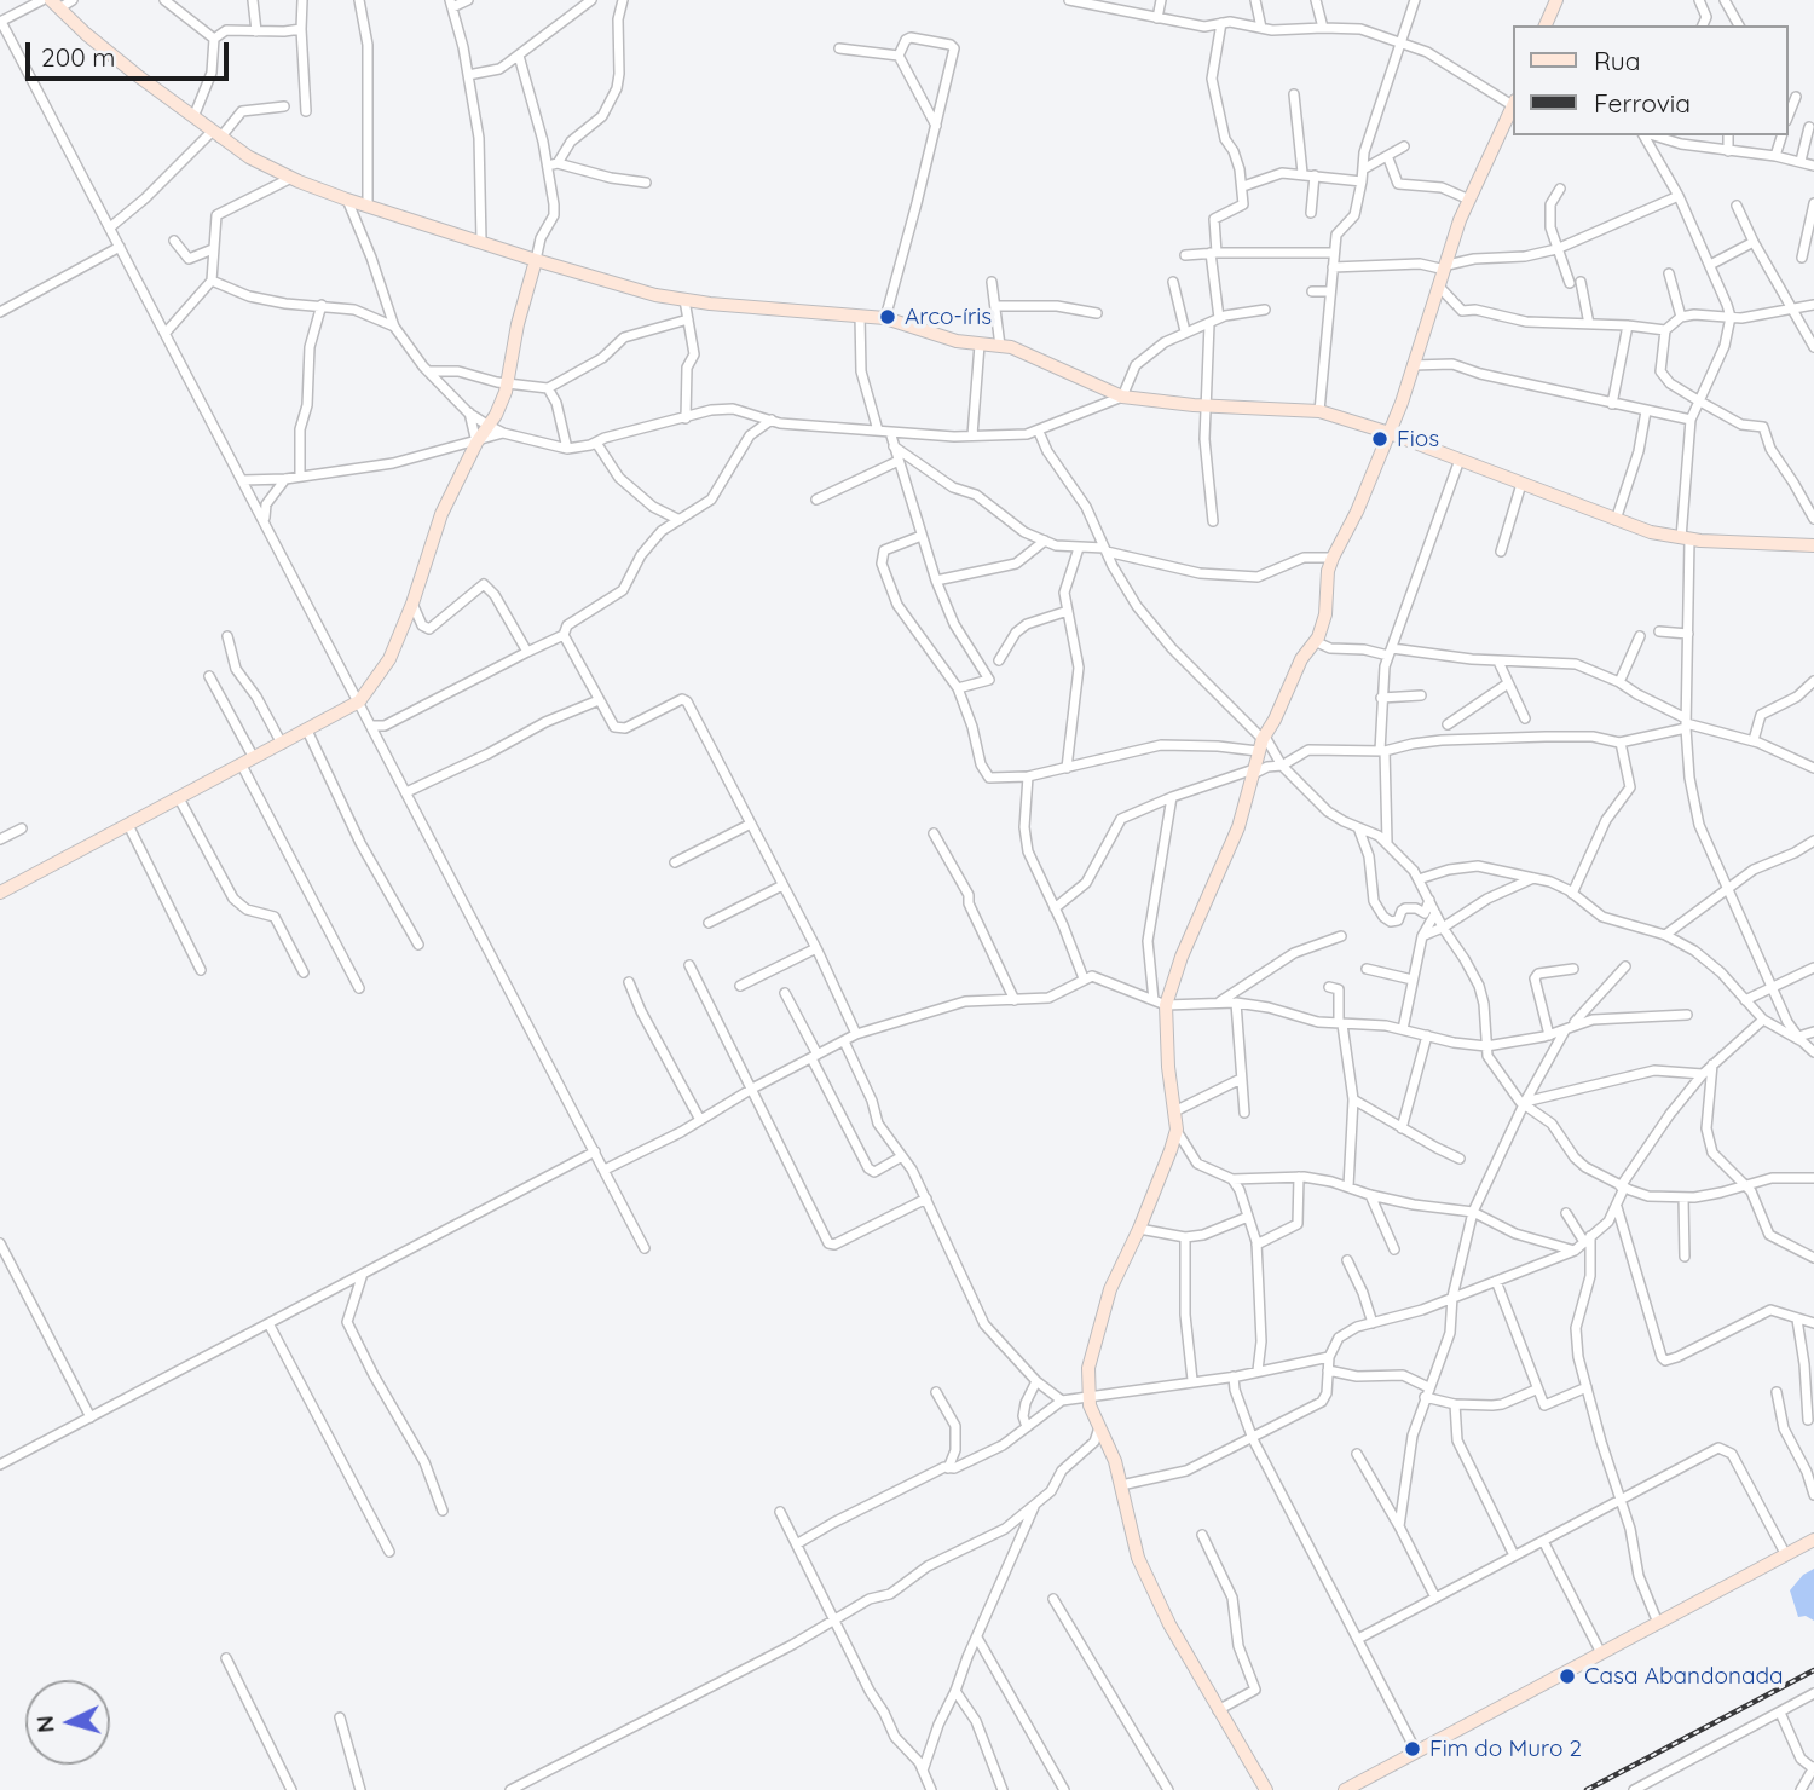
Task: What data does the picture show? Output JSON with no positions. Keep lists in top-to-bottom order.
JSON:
{
  "places": [
    "Arco-íris",
    "Fios",
    "Casa Abandonada",
    "Fim do Muro 2"
  ],
  "legend": ["Rua", "Ferrovia"],
  "scale_bar": "200 m",
  "north": "left"
}
